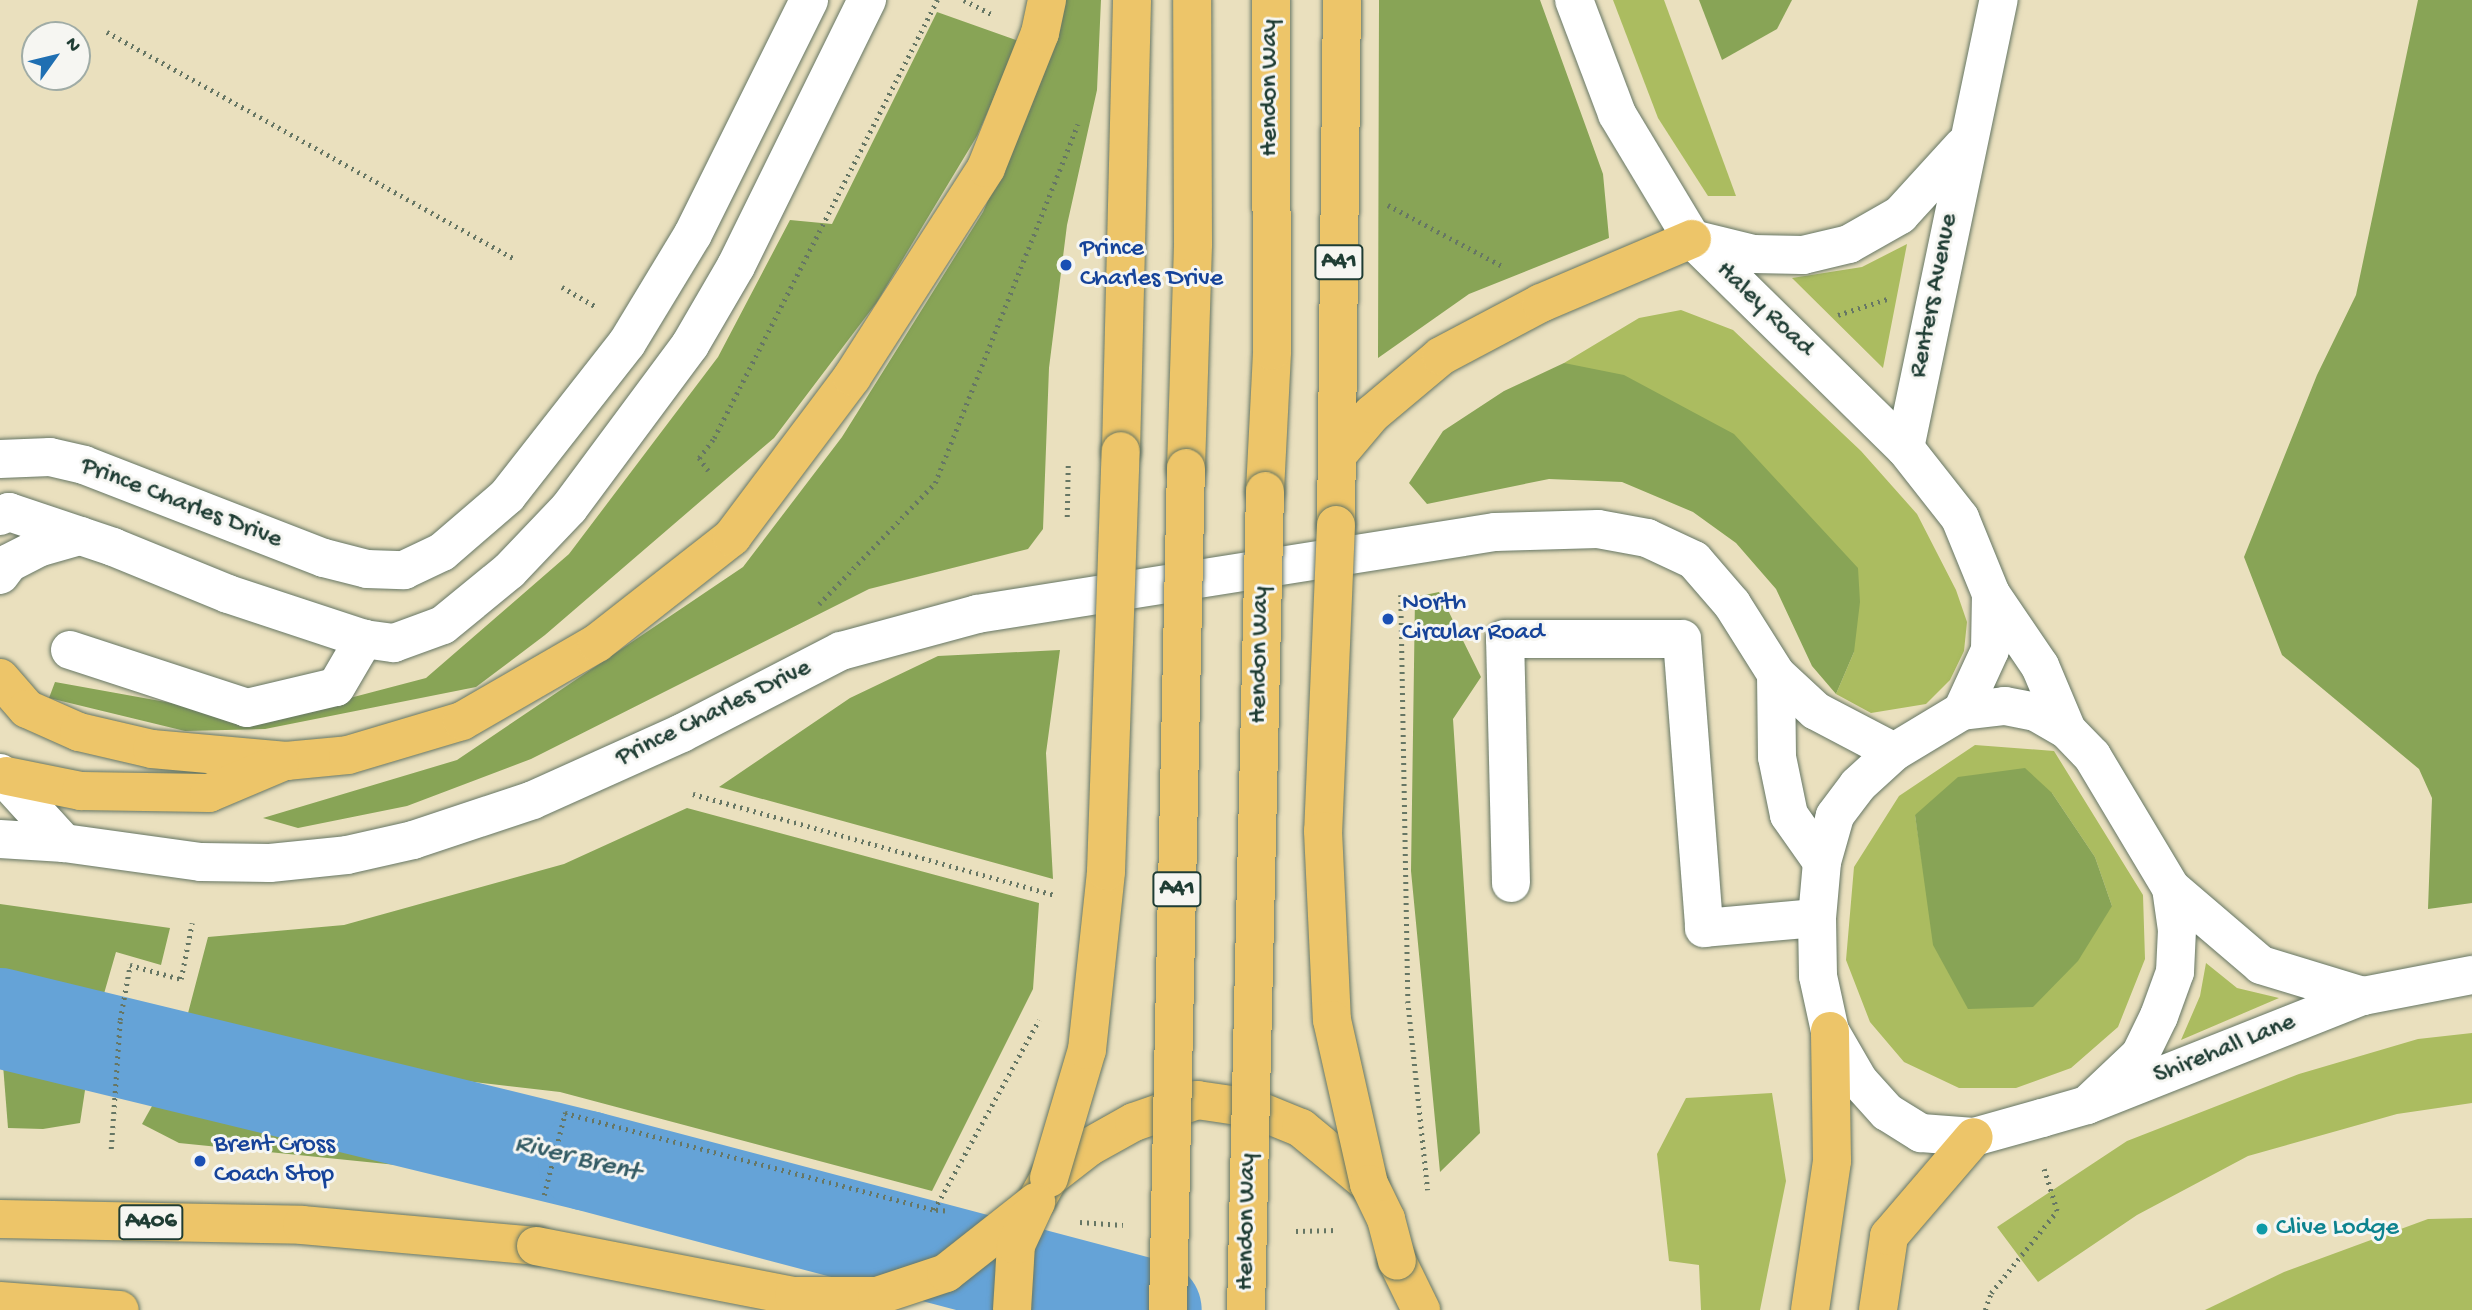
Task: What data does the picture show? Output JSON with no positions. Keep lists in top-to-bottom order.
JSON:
{
  "streets": {
    "highway": ["Hendon Way", "A41", "A406"],
    "street": [
      "Renters Avenue",
      "Haley Road",
      "Prince Charles Drive",
      "Shirehall Lane"
    ]
  },
  "crossings": [
    ["Renters Avenue", "Haley Road"]
  ],
  "water": ["River Brent"],
  "places": [
    "Prince Charles Drive",
    "North Circular Road",
    "Brent Cross Coach Stop",
    "Clive Lodge"
  ],
  "north": "top right"
}
